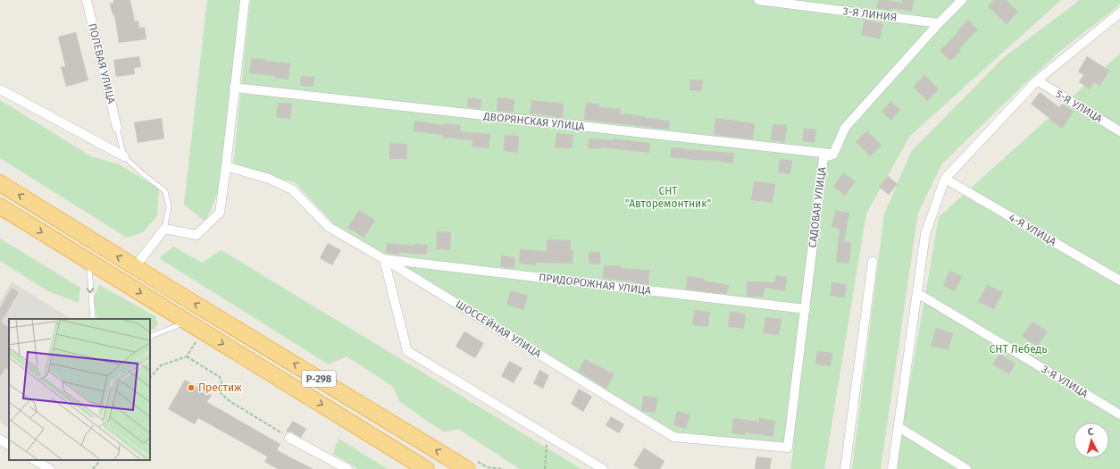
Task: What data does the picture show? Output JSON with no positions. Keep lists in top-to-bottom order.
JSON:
{
  "streets": {
    "highway": ["Р-298"],
    "street": [
      "3-Я ЛИНИЯ",
      "ПОЛЕВАЯ УЛИЦА",
      "5-Я УЛИЦА",
      "ДВОРЯНСКАЯ УЛИЦА",
      "САДОВАЯ УЛИЦА",
      "4-Я УЛИЦА",
      "ПРИДОРОЖНАЯ УЛИЦА",
      "ШОССЕЙНАЯ УЛИЦА",
      "3-Я УЛИЦА"
    ]
  },
  "crossings": [
    ["3-Я ЛИНИЯ", "САДОВАЯ УЛИЦА"],
    ["ДВОРЯНСКАЯ УЛИЦА", "САДОВАЯ УЛИЦА"],
    ["САДОВАЯ УЛИЦА", "ПРИДОРОЖНАЯ УЛИЦА"],
    ["САДОВАЯ УЛИЦА", "ШОССЕЙНАЯ УЛИЦА"],
    ["ПРИДОРОЖНАЯ УЛИЦА", "ШОССЕЙНАЯ УЛИЦА"]
  ],
  "parks": ["СНТ \"Авторемонтник\"", "СНТ Лебедь"],
  "places": ["Престиж"],
  "north": "top"
}
